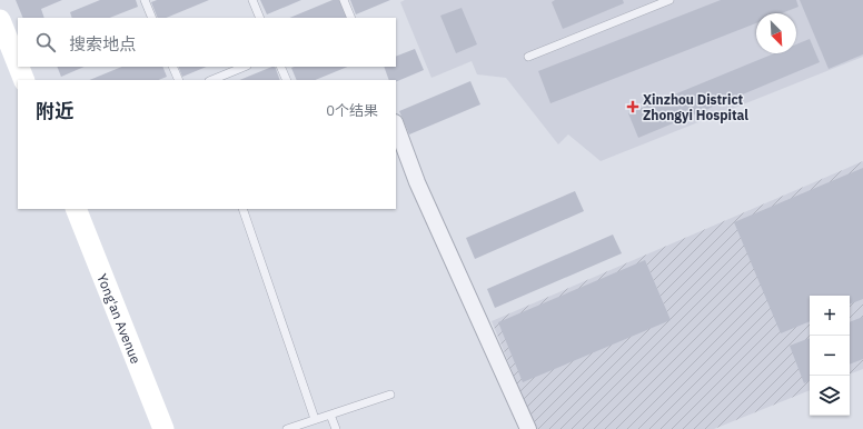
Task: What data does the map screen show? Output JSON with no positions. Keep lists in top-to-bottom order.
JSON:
{
  "streets": {
    "street": ["Yong'an Avenue"]
  },
  "places": {
    "health": ["Xinzhou District Zhongyi Hospital"]
  },
  "north": "bottom right",
  "page": {
    "search": "搜索地点",
    "heading": ["附近", "0个结果"],
    "map_buttons": ["+", "−"]
  }
}
